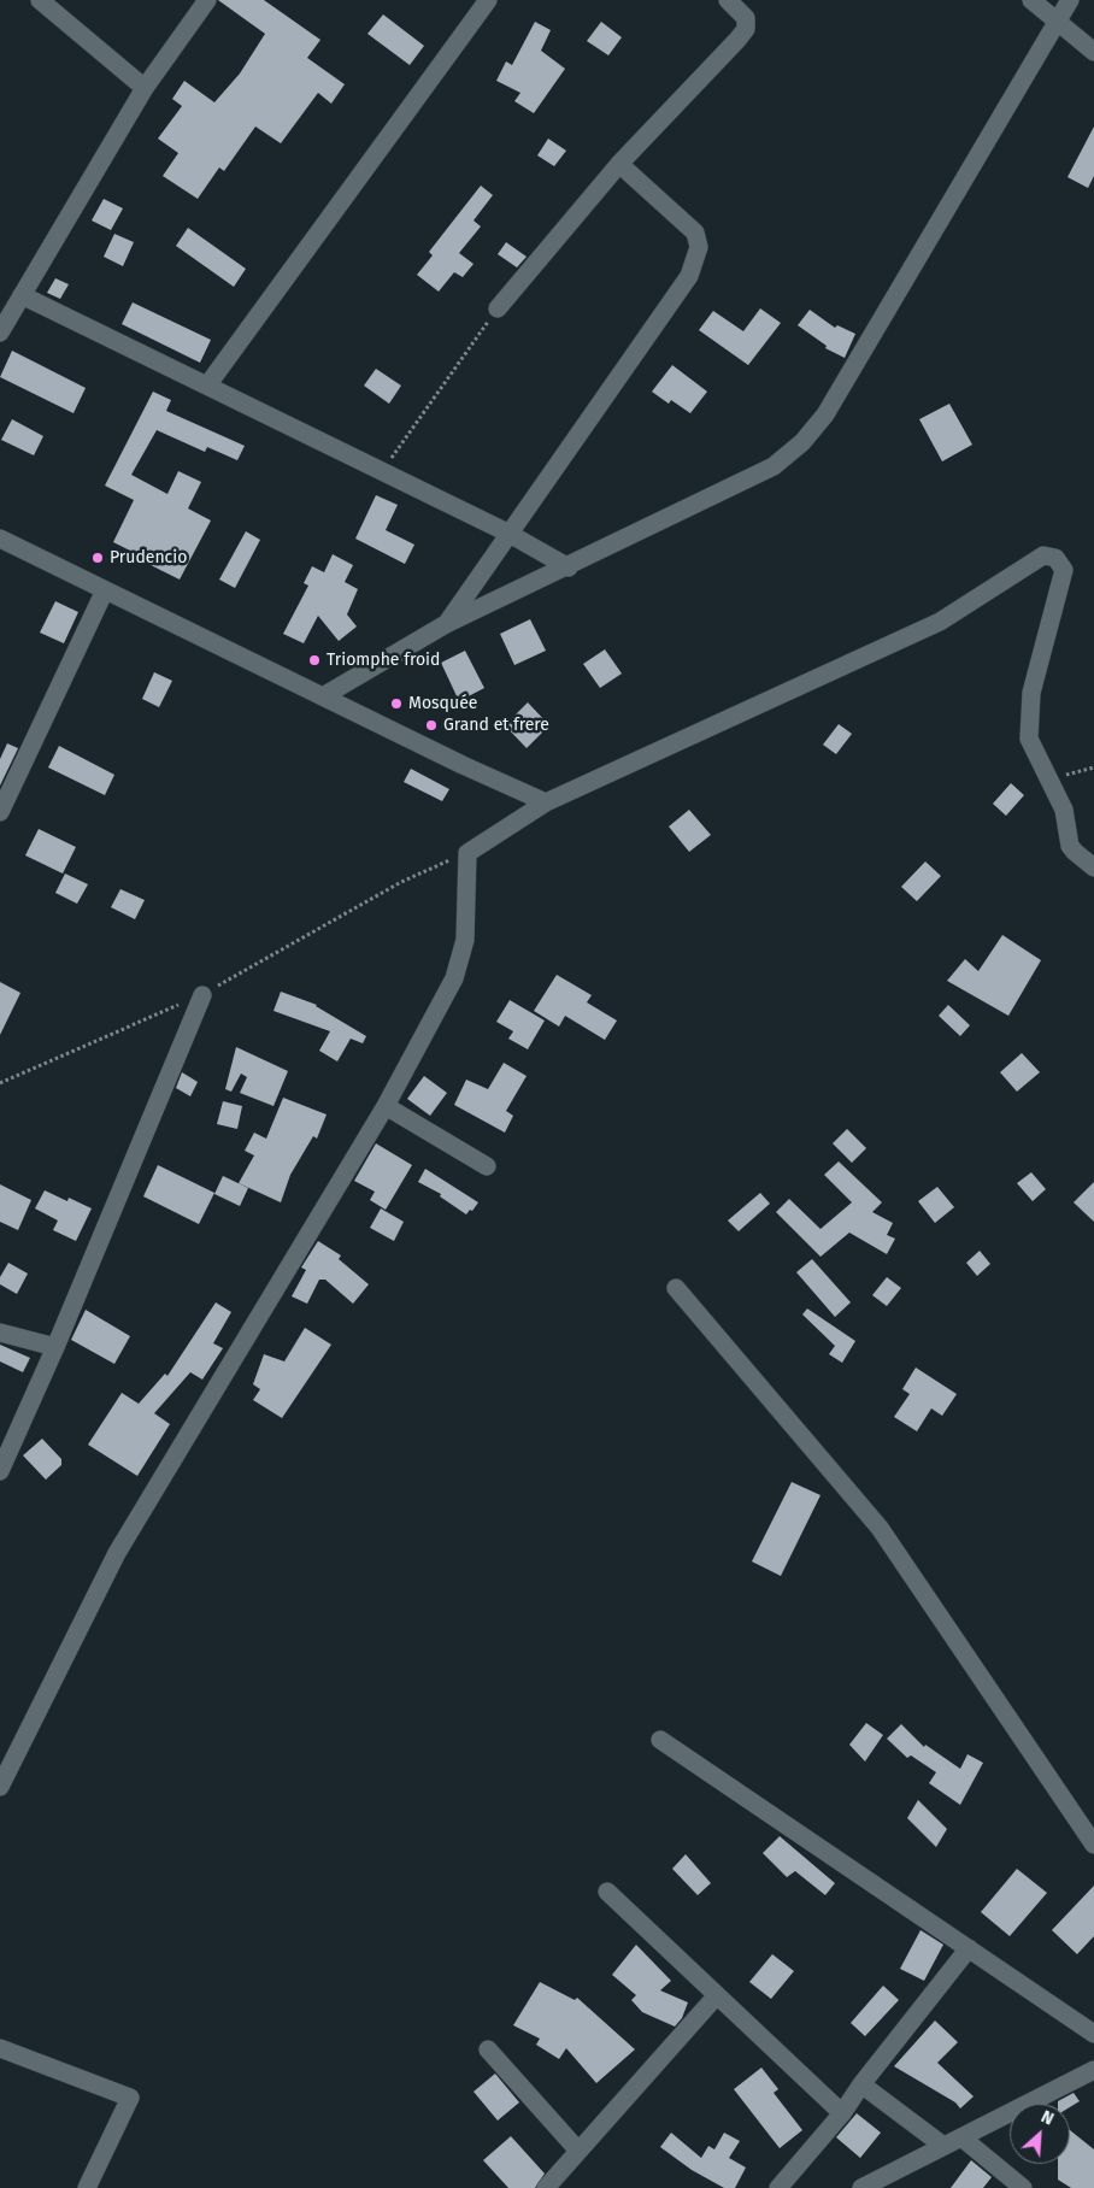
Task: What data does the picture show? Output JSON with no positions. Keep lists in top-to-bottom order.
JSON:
{
  "places": [
    "Prudencio",
    "Triomphe froid",
    "Mosquée",
    "Grand et frere"
  ],
  "north": "top right"
}
